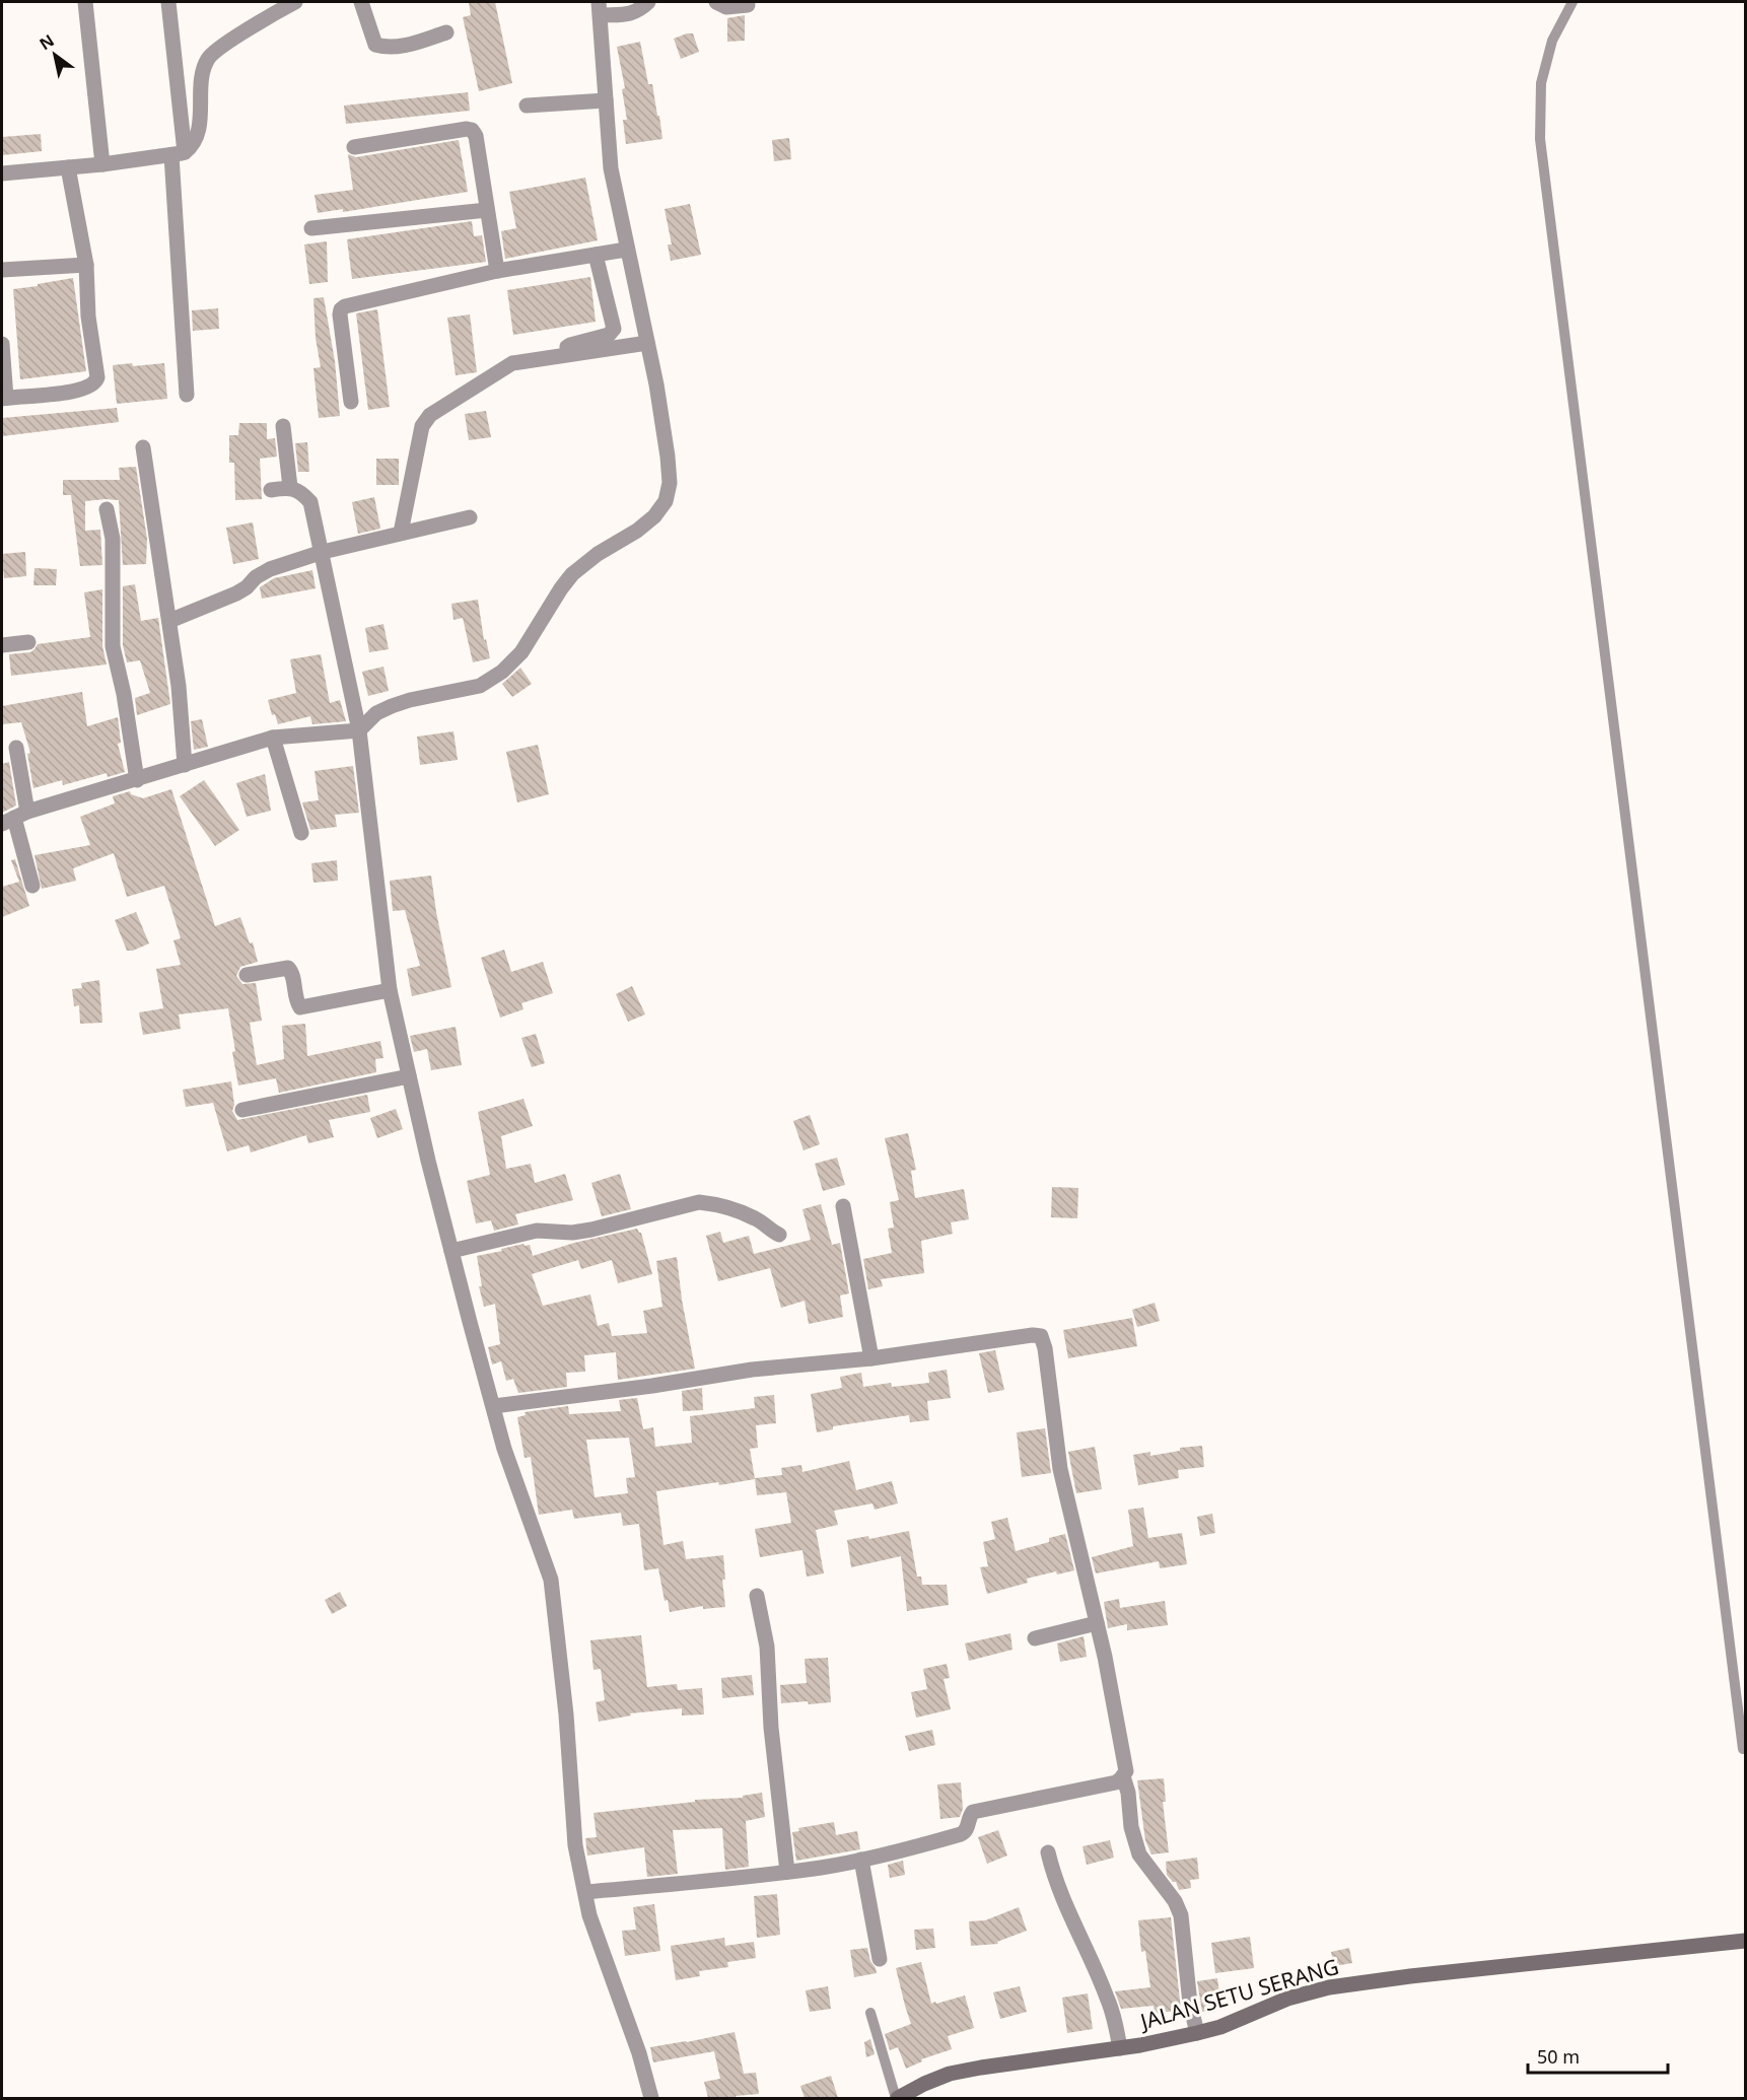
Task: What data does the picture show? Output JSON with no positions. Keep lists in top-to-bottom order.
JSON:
{
  "streets": {
    "street": ["JALAN SETU SERANG"]
  },
  "scale_bar": "50 m",
  "north": "top left"
}
